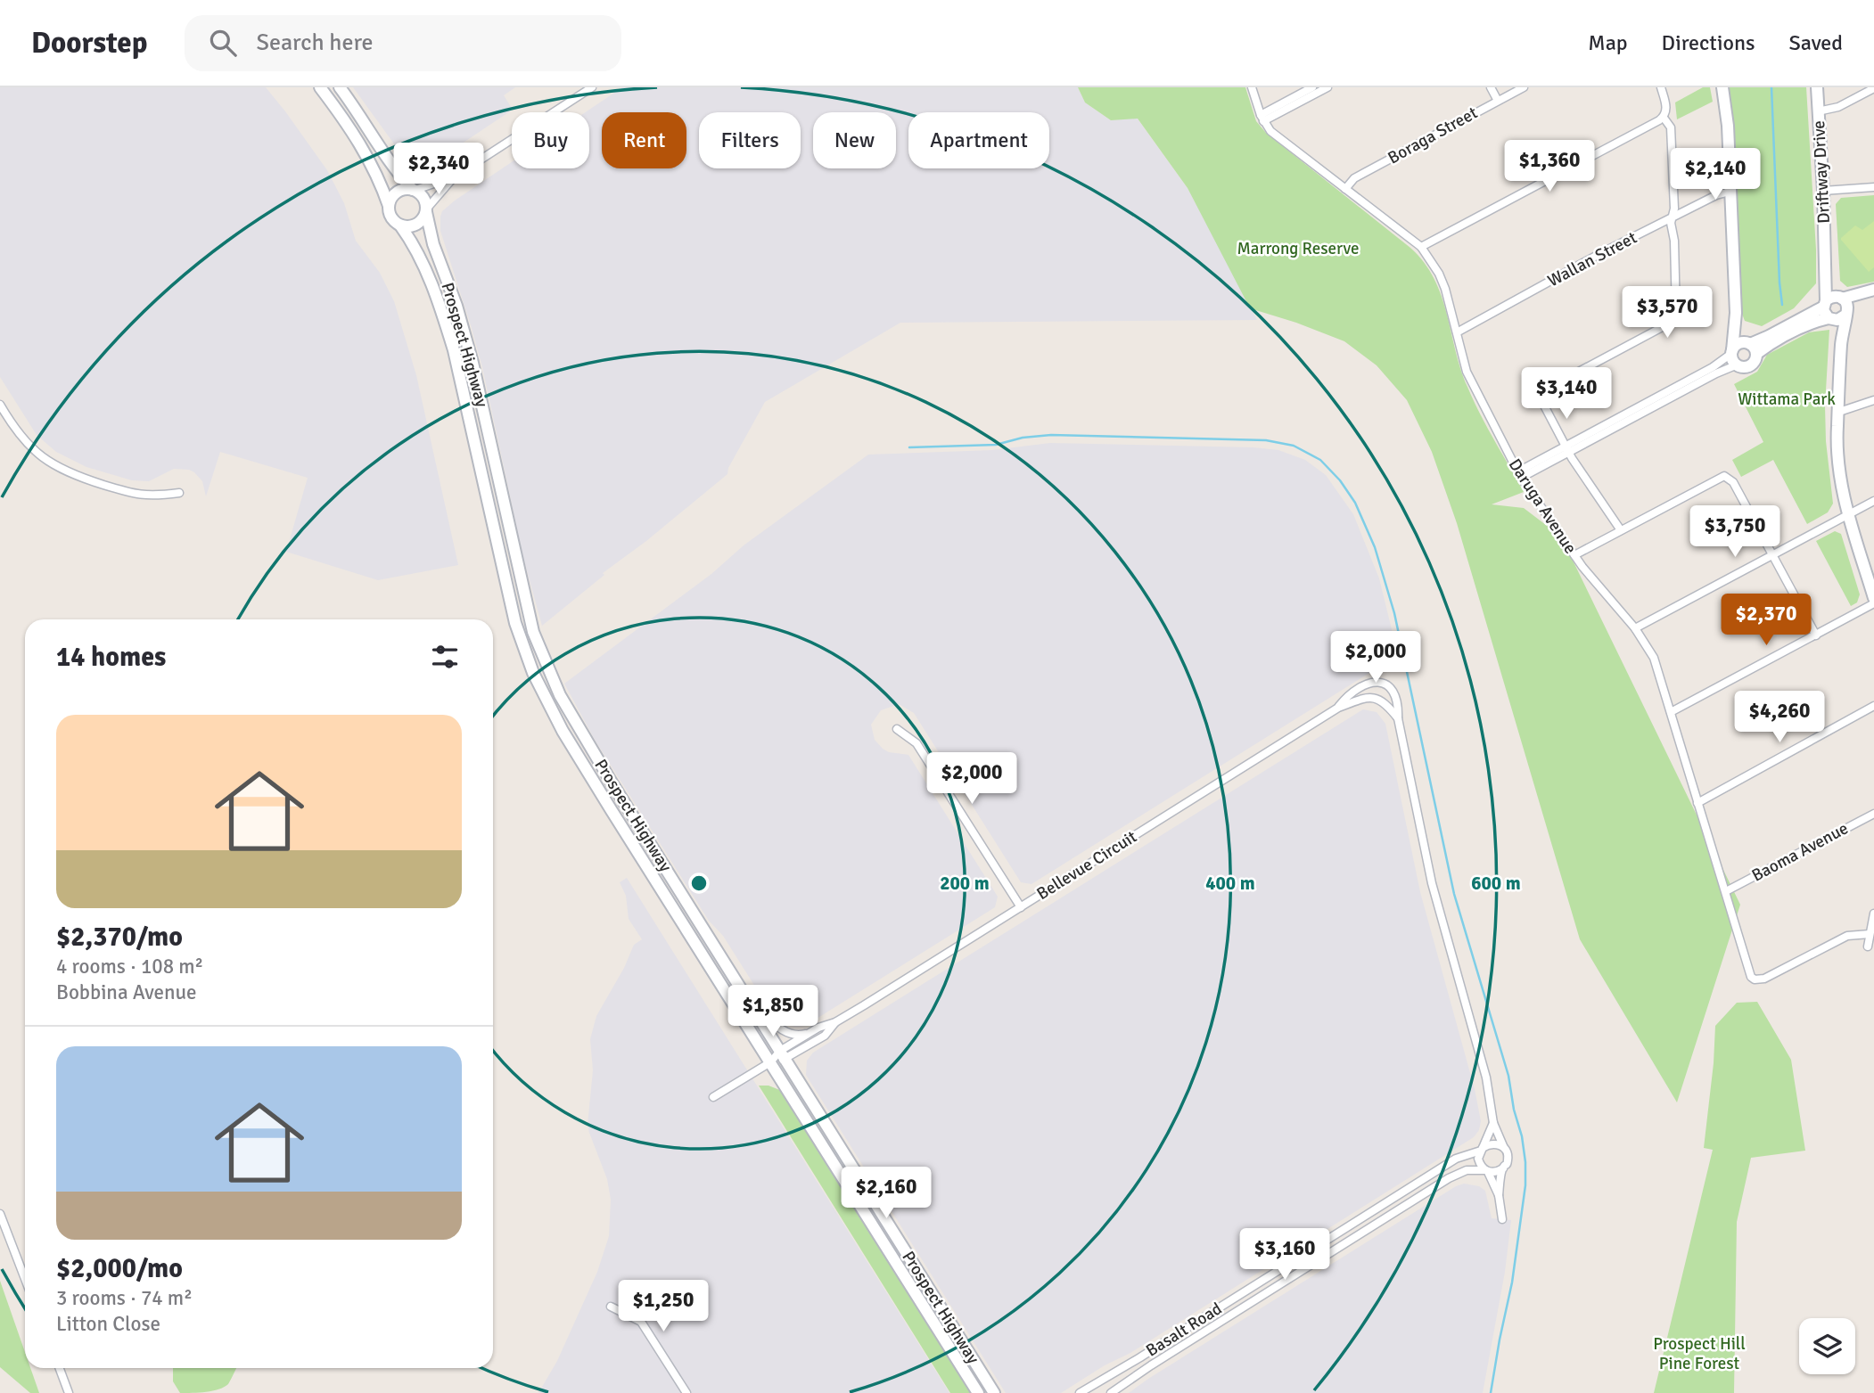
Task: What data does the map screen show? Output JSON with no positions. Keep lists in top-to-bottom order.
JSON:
{
  "streets": {
    "main road": ["Driftway Drive", "Prospect Highway"],
    "street": [
      "Boraga Street",
      "Wallan Street",
      "Daruga Avenue",
      "Baoma Avenue",
      "Bellevue Circuit",
      "Basalt Road"
    ]
  },
  "crossings": [
    ["Boraga Street", "Daruga Avenue"],
    ["Wallan Street", "Daruga Avenue"],
    ["Prospect Highway", "Bellevue Circuit"],
    ["Daruga Avenue", "Baoma Avenue"],
    ["Bellevue Circuit", "Basalt Road"]
  ],
  "parks": ["Marrong Reserve", "Wittama Park", "Prospect Hill Pine Forest"],
  "page": {
    "header": "Doorstep",
    "search": "Search here",
    "nav": ["Map", "Directions", "Saved"],
    "chip": [
      "Buy",
      "Rent",
      "Filters",
      "New",
      "Apartment"
    ],
    "price": [
      "$1,360",
      "$2,340",
      "$2,140",
      "$3,570",
      "$3,140",
      "$3,750",
      "$2,370",
      "$2,000",
      "$4,260",
      "$2,000",
      "$1,850",
      "$2,160",
      "$3,160",
      "$1,250"
    ],
    "heading": "14 homes",
    "list": [
      {
        "name": "$2,370/mo",
        "note": "4 rooms · 108 m² · Bobbina Avenue"
      },
      {
        "name": "$2,000/mo",
        "note": "3 rooms · 74 m² · Litton Close"
      }
    ]
  },
  "rings": ["200 m", "400 m", "600 m"]
}
